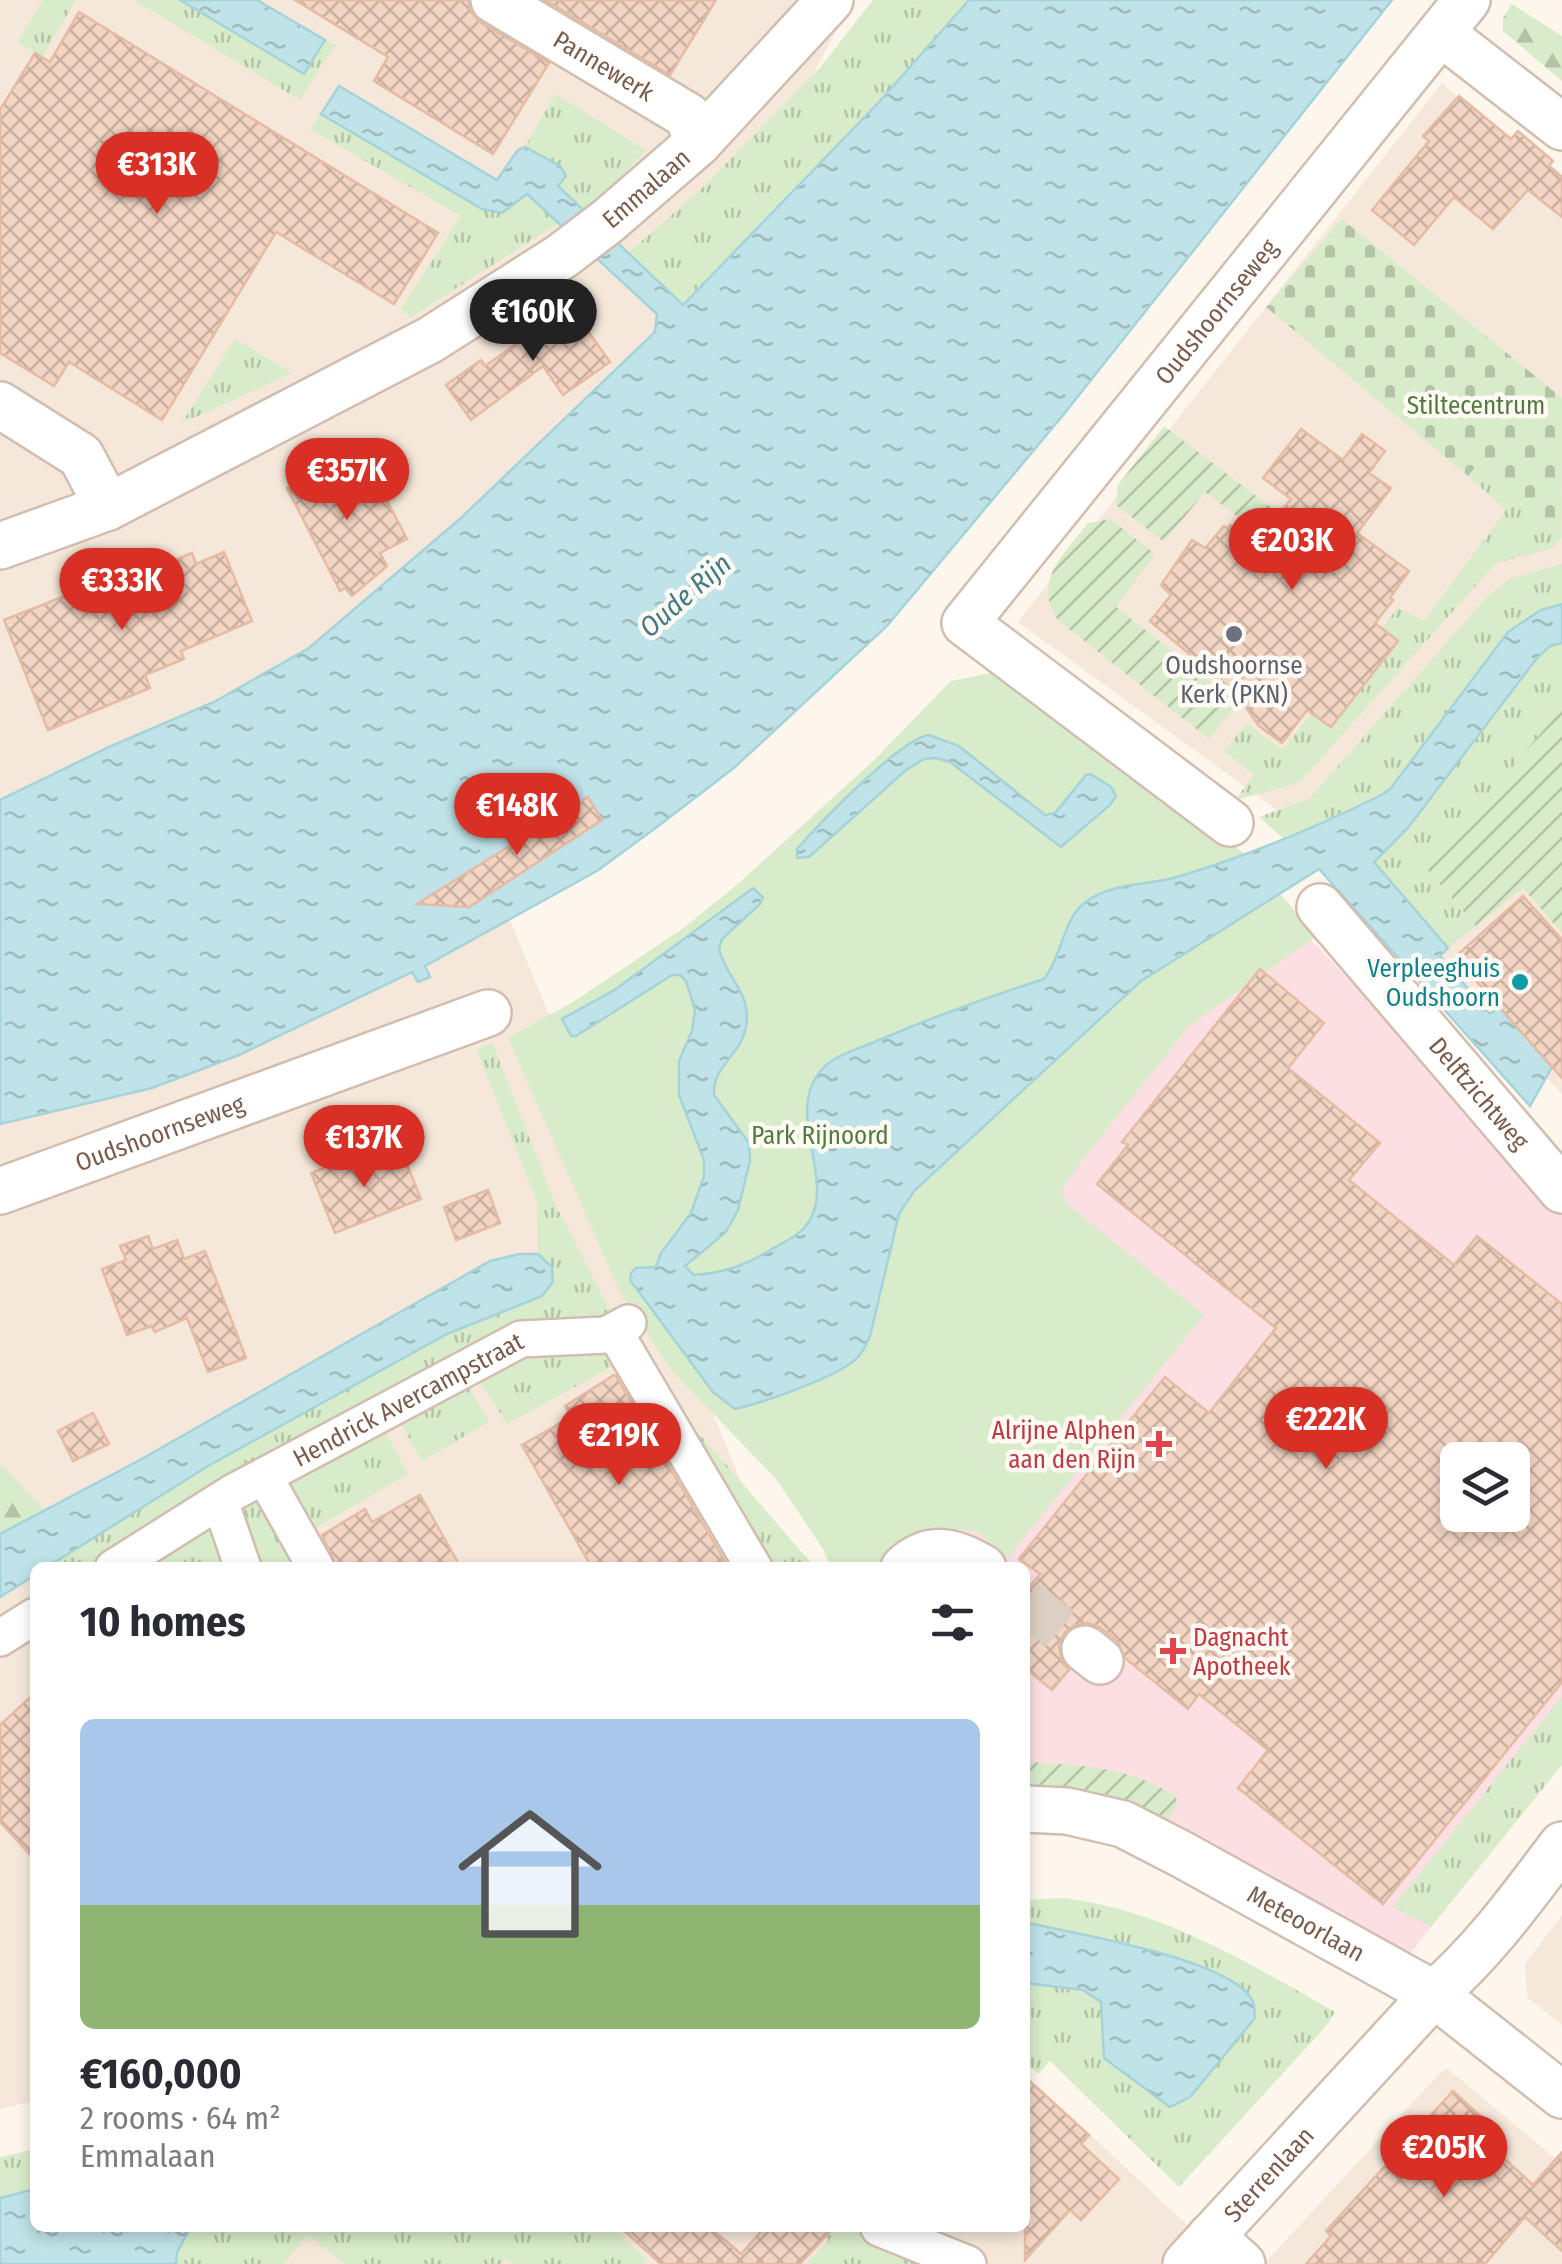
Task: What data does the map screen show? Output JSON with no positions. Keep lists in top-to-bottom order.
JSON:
{
  "streets": {
    "street": [
      "Pannewerk",
      "Emmalaan",
      "Oudshoornseweg",
      "Delftzichtweg",
      "Hendrick Avercampstraat",
      "Meteoorlaan",
      "Sterrenlaan"
    ]
  },
  "crossings": [
    ["Pannewerk", "Emmalaan"],
    ["Meteoorlaan", "Sterrenlaan"]
  ],
  "water": ["Oude Rijn"],
  "parks": ["Stiltecentrum", "Park Rijnoord"],
  "places": {
    "other": ["Oudshoornse Kerk (PKN)", "Verpleeghuis Oudshoorn"],
    "health": ["Alrijne Alphen aan den Rijn", "Dagnacht Apotheek"]
  },
  "page": {
    "price": [
      "€313K",
      "€160K",
      "€357K",
      "€203K",
      "€333K",
      "€148K",
      "€137K",
      "€222K",
      "€219K",
      "€205K"
    ],
    "heading": "10 homes",
    "list": [
      {
        "name": "€160,000",
        "note": "2 rooms · 64 m² · Emmalaan"
      }
    ]
  }
}
